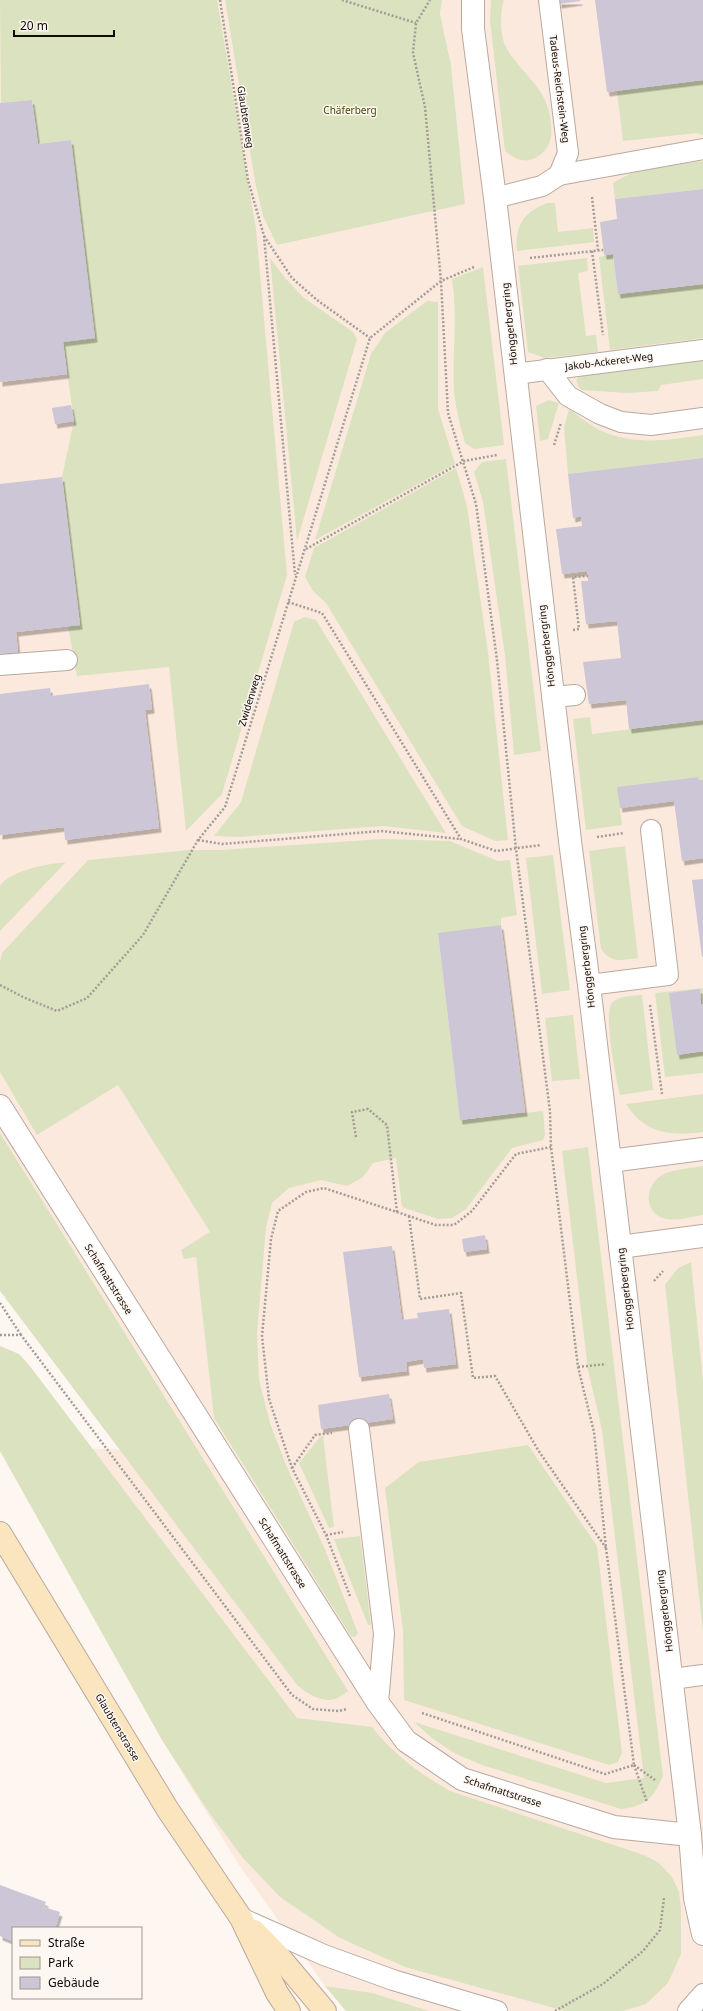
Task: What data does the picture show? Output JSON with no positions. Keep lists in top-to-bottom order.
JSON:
{
  "streets": {
    "street": ["Hönggerbergring", "Schafmattstrasse", "Glaubtenstrasse"],
    "lane": ["Tadeus-Reichstein-Weg", "Jakob-Ackeret-Weg"],
    "path": ["Glaubtenweg", "Zwidenweg"]
  },
  "crossings": [
    ["Hönggerbergring", "Jakob-Ackeret-Weg"],
    ["Hönggerbergring", "Schafmattstrasse"]
  ],
  "parks": ["Chäferberg"],
  "legend": ["Straße", "Park", "Gebäude"],
  "scale_bar": "20 m"
}
